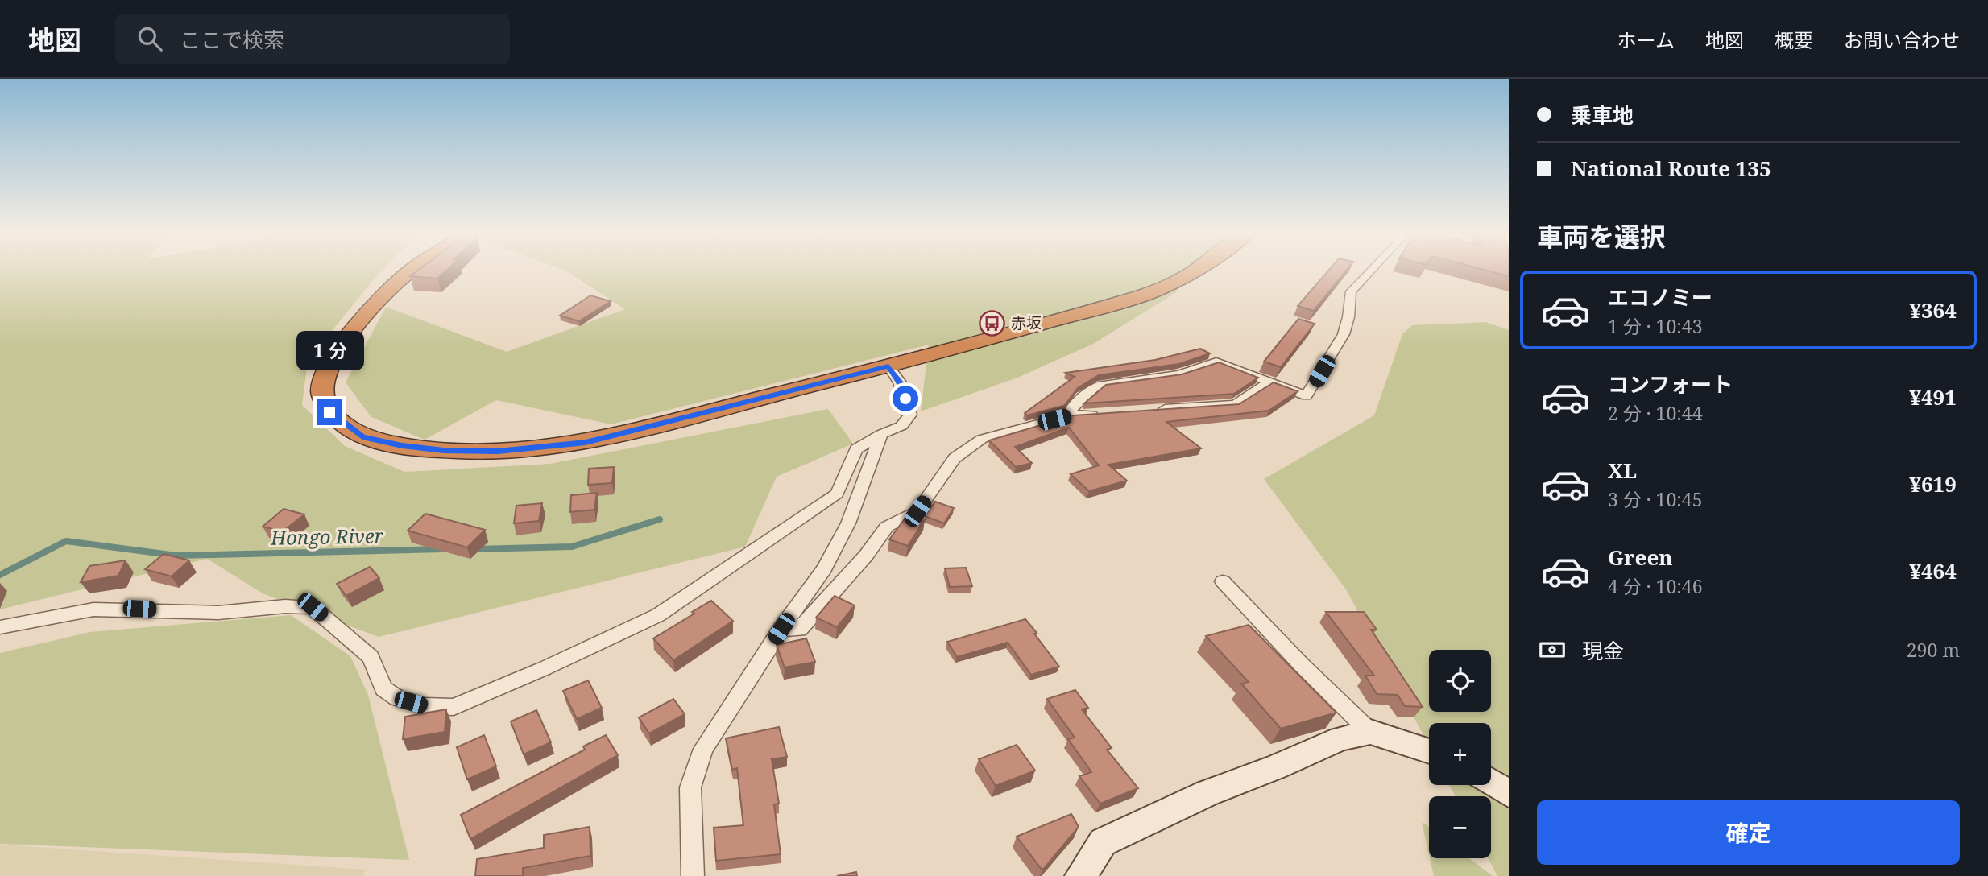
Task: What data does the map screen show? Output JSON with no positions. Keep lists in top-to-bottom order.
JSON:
{
  "water": ["Hongo River"],
  "places": {
    "bus stop": ["赤坂"]
  },
  "page": {
    "header": "地図",
    "search": "ここで検索",
    "nav": [
      "ホーム",
      "地図",
      "概要",
      "お問い合わせ"
    ],
    "banner": ["乗車地", "National Route 135"],
    "heading": "車両を選択",
    "list": [
      {
        "name": "エコノミー",
        "note": "1 分 · 10:43",
        "value": "¥364"
      },
      {
        "name": "コンフォート",
        "note": "2 分 · 10:44",
        "value": "¥491"
      },
      {
        "name": "XL",
        "note": "3 分 · 10:45",
        "value": "¥619"
      },
      {
        "name": "Green",
        "note": "4 分 · 10:46",
        "value": "¥464"
      }
    ],
    "bubble": "1 分",
    "pay": ["現金", "290 m"],
    "map_buttons": ["+", "−"],
    "buttons": "確定"
  }
}
